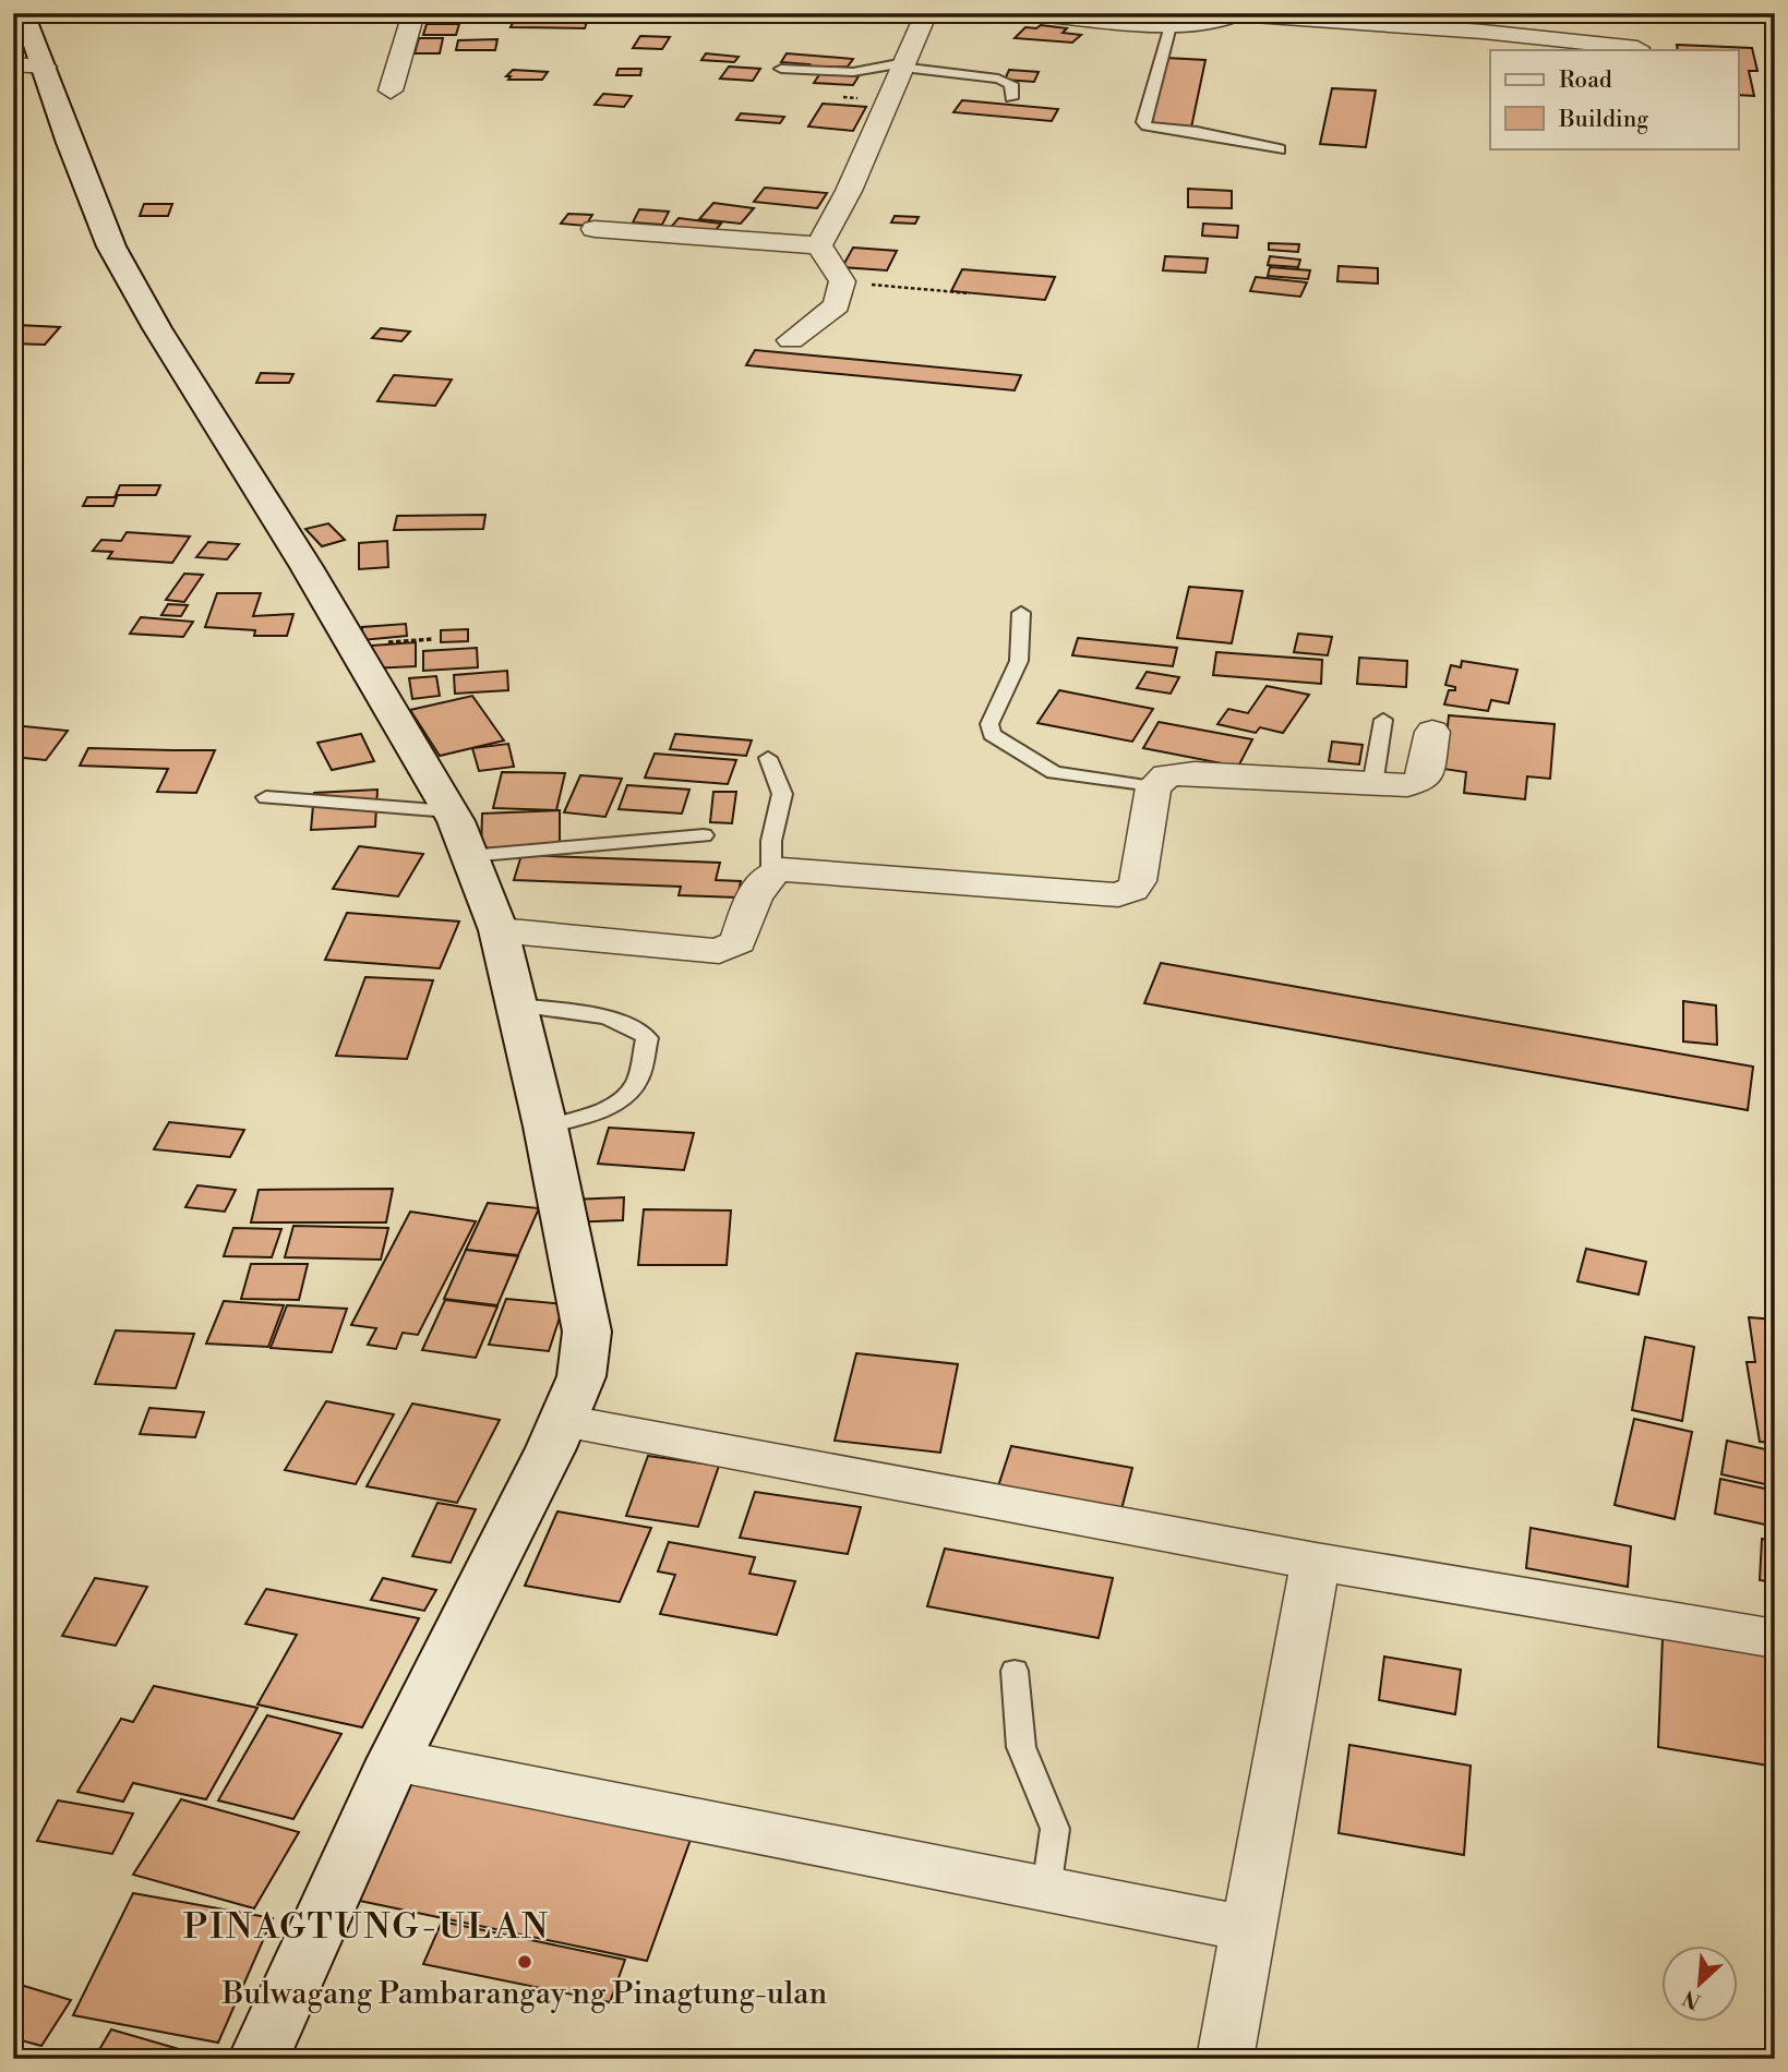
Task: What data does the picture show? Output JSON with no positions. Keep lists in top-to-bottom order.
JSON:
{
  "districts": ["PINAGTUNG-ULAN"],
  "places": ["Bulwagang Pambarangay ng Pinagtung-ulan"],
  "legend": ["Road", "Building"],
  "north": "bottom left"
}
